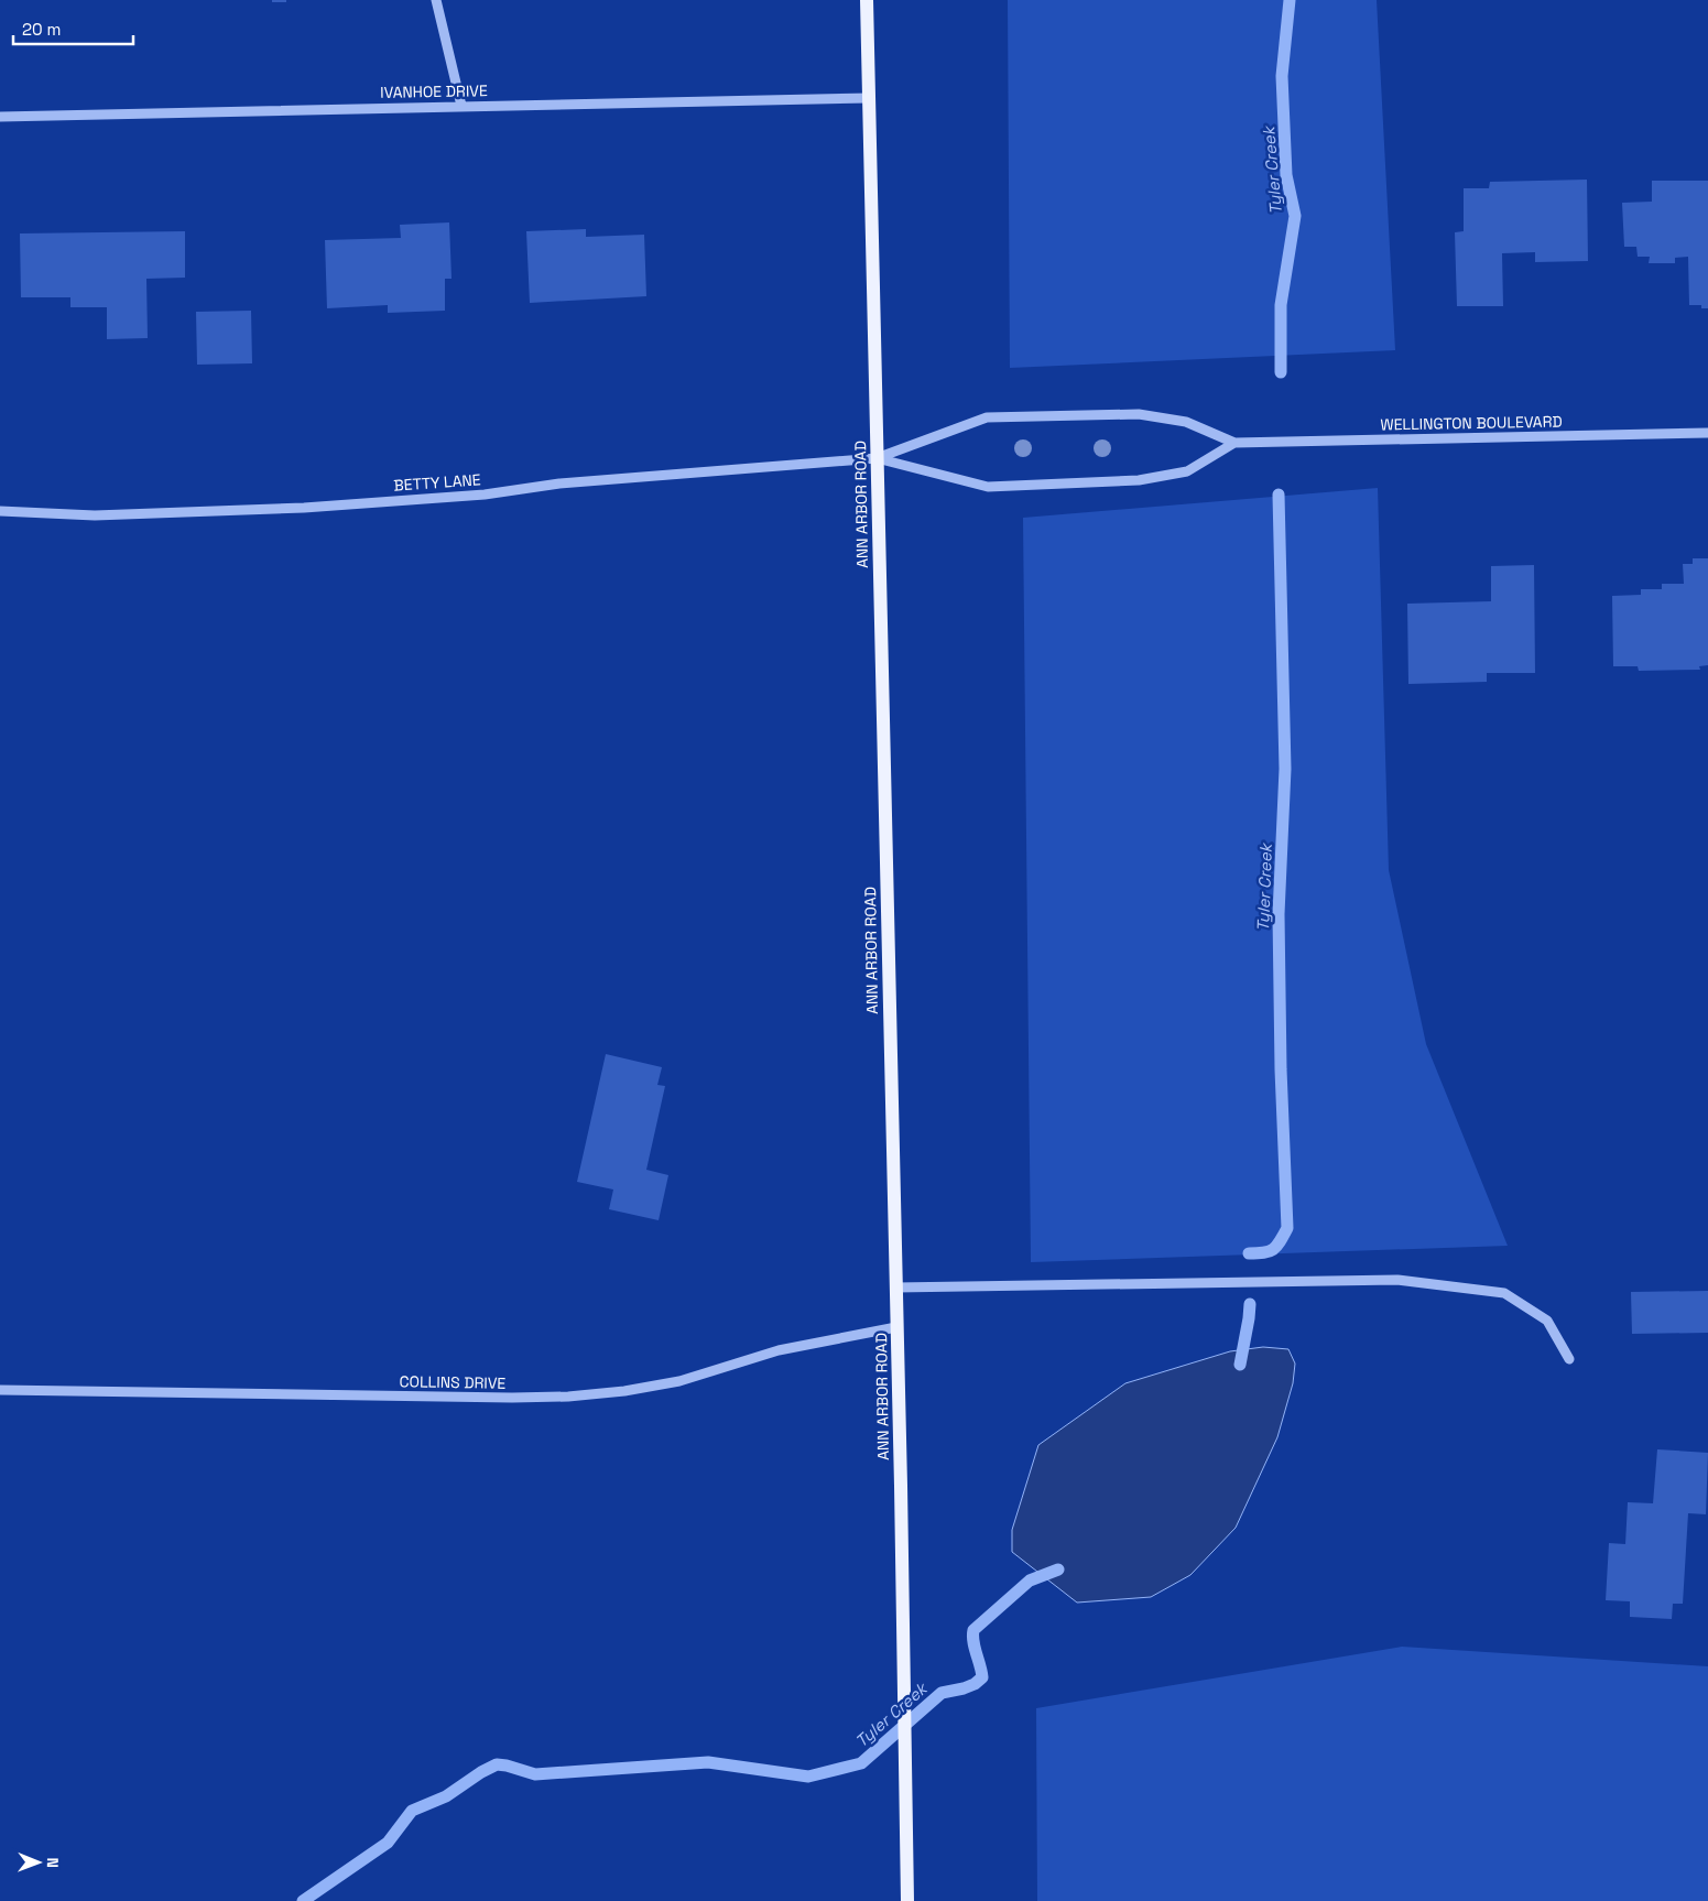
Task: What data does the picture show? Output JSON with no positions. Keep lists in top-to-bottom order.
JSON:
{
  "streets": {
    "main road": ["ANN ARBOR ROAD"],
    "street": [
      "IVANHOE DRIVE",
      "WELLINGTON BOULEVARD",
      "BETTY LANE",
      "COLLINS DRIVE"
    ]
  },
  "crossings": [
    ["IVANHOE DRIVE", "ANN ARBOR ROAD"],
    ["WELLINGTON BOULEVARD", "BETTY LANE"],
    ["WELLINGTON BOULEVARD", "ANN ARBOR ROAD"],
    ["BETTY LANE", "ANN ARBOR ROAD"],
    ["ANN ARBOR ROAD", "COLLINS DRIVE"]
  ],
  "water": ["Tyler Creek"],
  "scale_bar": "20 m",
  "north": "right"
}
